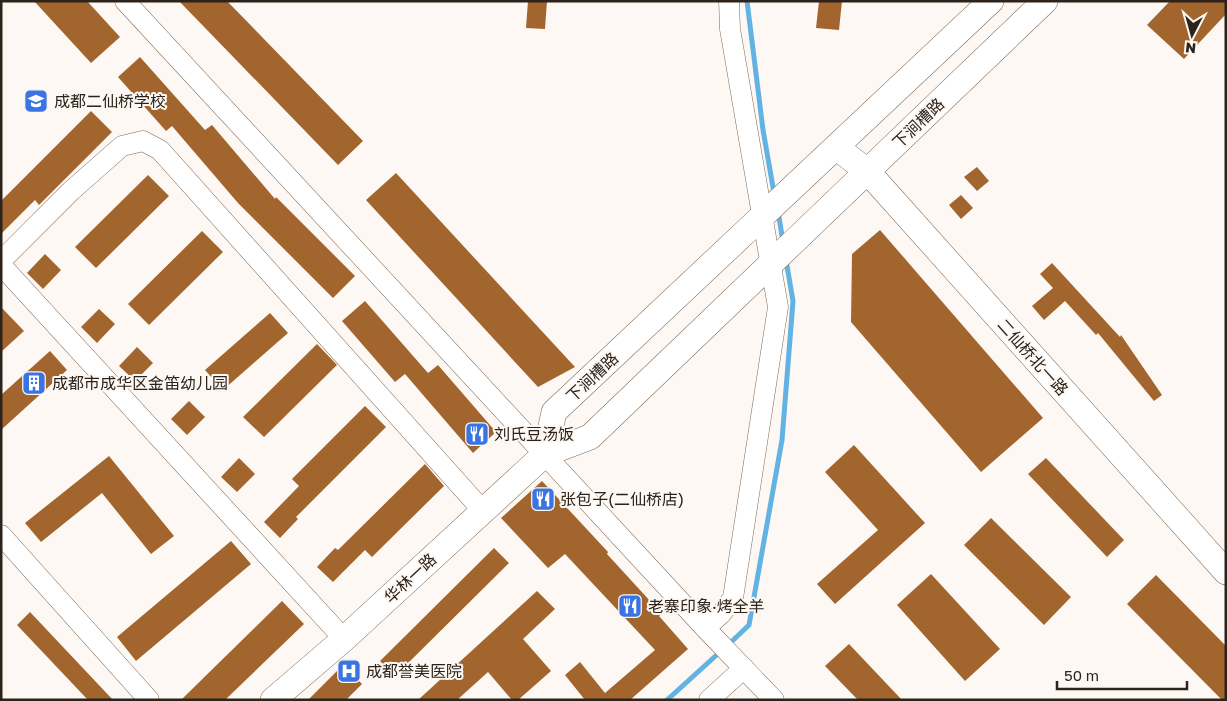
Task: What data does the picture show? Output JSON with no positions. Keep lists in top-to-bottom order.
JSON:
{
  "streets": {
    "street": ["下涧槽路", "二仙桥北一路", "华林一路"]
  },
  "crossings": [
    ["下涧槽路", "二仙桥北一路"],
    ["下涧槽路", "华林一路"]
  ],
  "places": {
    "school or university": ["成都二仙桥学校"],
    "building": ["成都市成华区金笛幼儿园"],
    "restaurant": ["刘氏豆汤饭", "张包子(二仙桥店)", "老寨印象·烤全羊"],
    "hospital": ["成都誉美医院"]
  },
  "scale_bar": "50 m",
  "north": "bottom"
}
